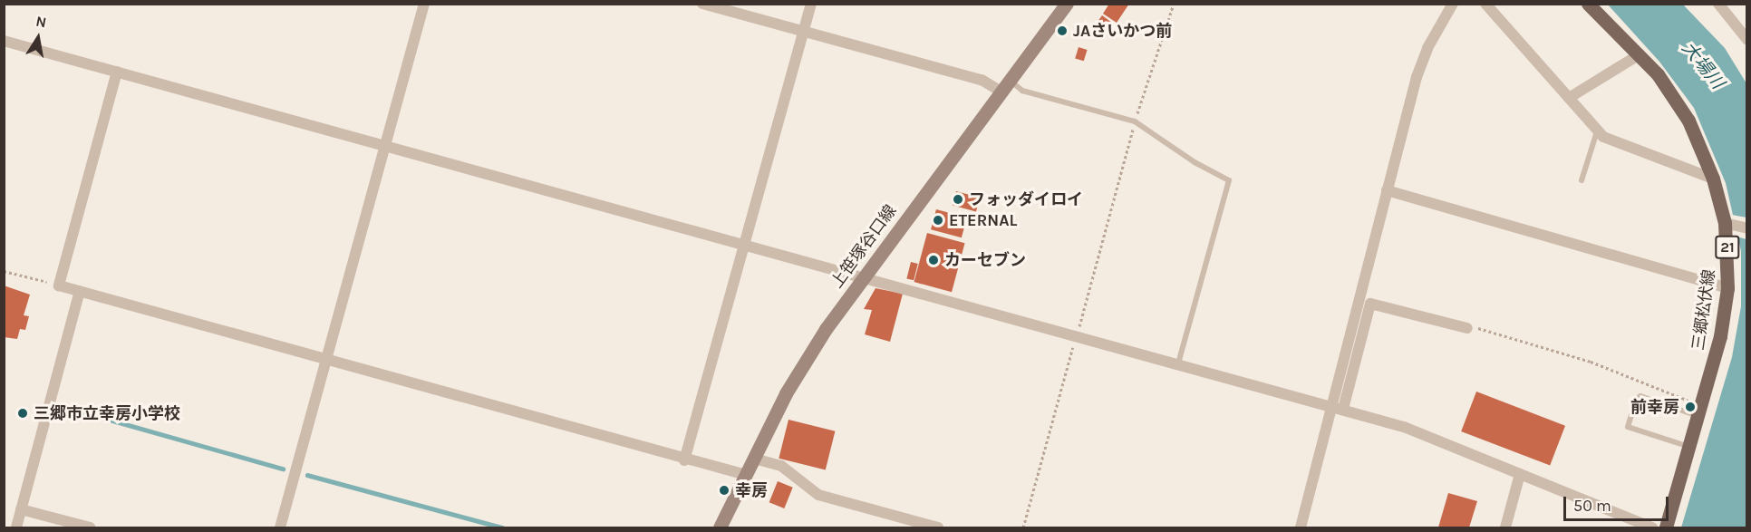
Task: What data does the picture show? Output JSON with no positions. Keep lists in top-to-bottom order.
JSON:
{
  "streets": {
    "main road": ["上笹塚谷口線", "21", "三郷松伏線"]
  },
  "water": ["大場川"],
  "places": [
    "JAさいかつ前",
    "フォッダイロイ",
    "ETERNAL",
    "カーセブン",
    "前幸房",
    "三郷市立幸房小学校",
    "幸房"
  ],
  "scale_bar": "50 m",
  "north": "top"
}
